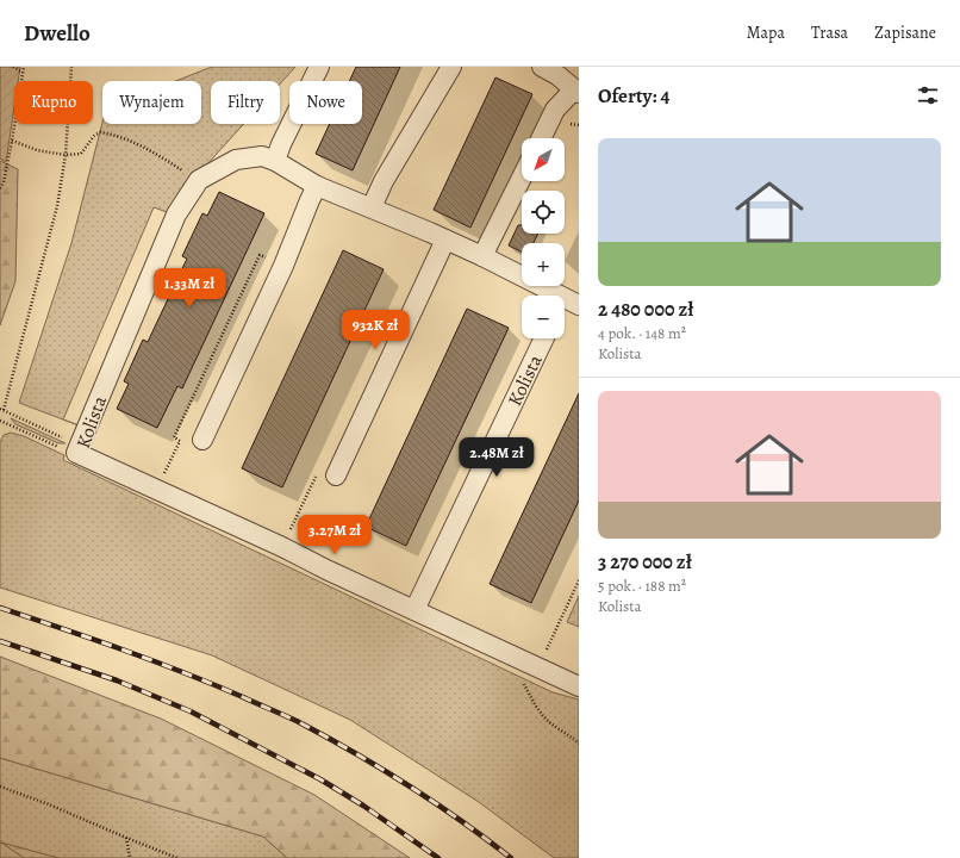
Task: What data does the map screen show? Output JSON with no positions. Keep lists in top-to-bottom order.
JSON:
{
  "streets": {
    "street": ["Kolista"]
  },
  "north": "bottom left",
  "page": {
    "header": "Dwello",
    "nav": ["Mapa", "Trasa", "Zapisane"],
    "heading": "Oferty: 4",
    "chip": [
      "Kupno",
      "Wynajem",
      "Filtry",
      "Nowe"
    ],
    "list": [
      {
        "name": "2 480 000 zł",
        "note": "4 pok. · 148 m² · Kolista"
      },
      {
        "name": "3 270 000 zł",
        "note": "5 pok. · 188 m² · Kolista"
      }
    ],
    "map_buttons": ["+", "−"],
    "price": [
      "1.33M zł",
      "932K zł",
      "2.48M zł",
      "3.27M zł"
    ]
  }
}
